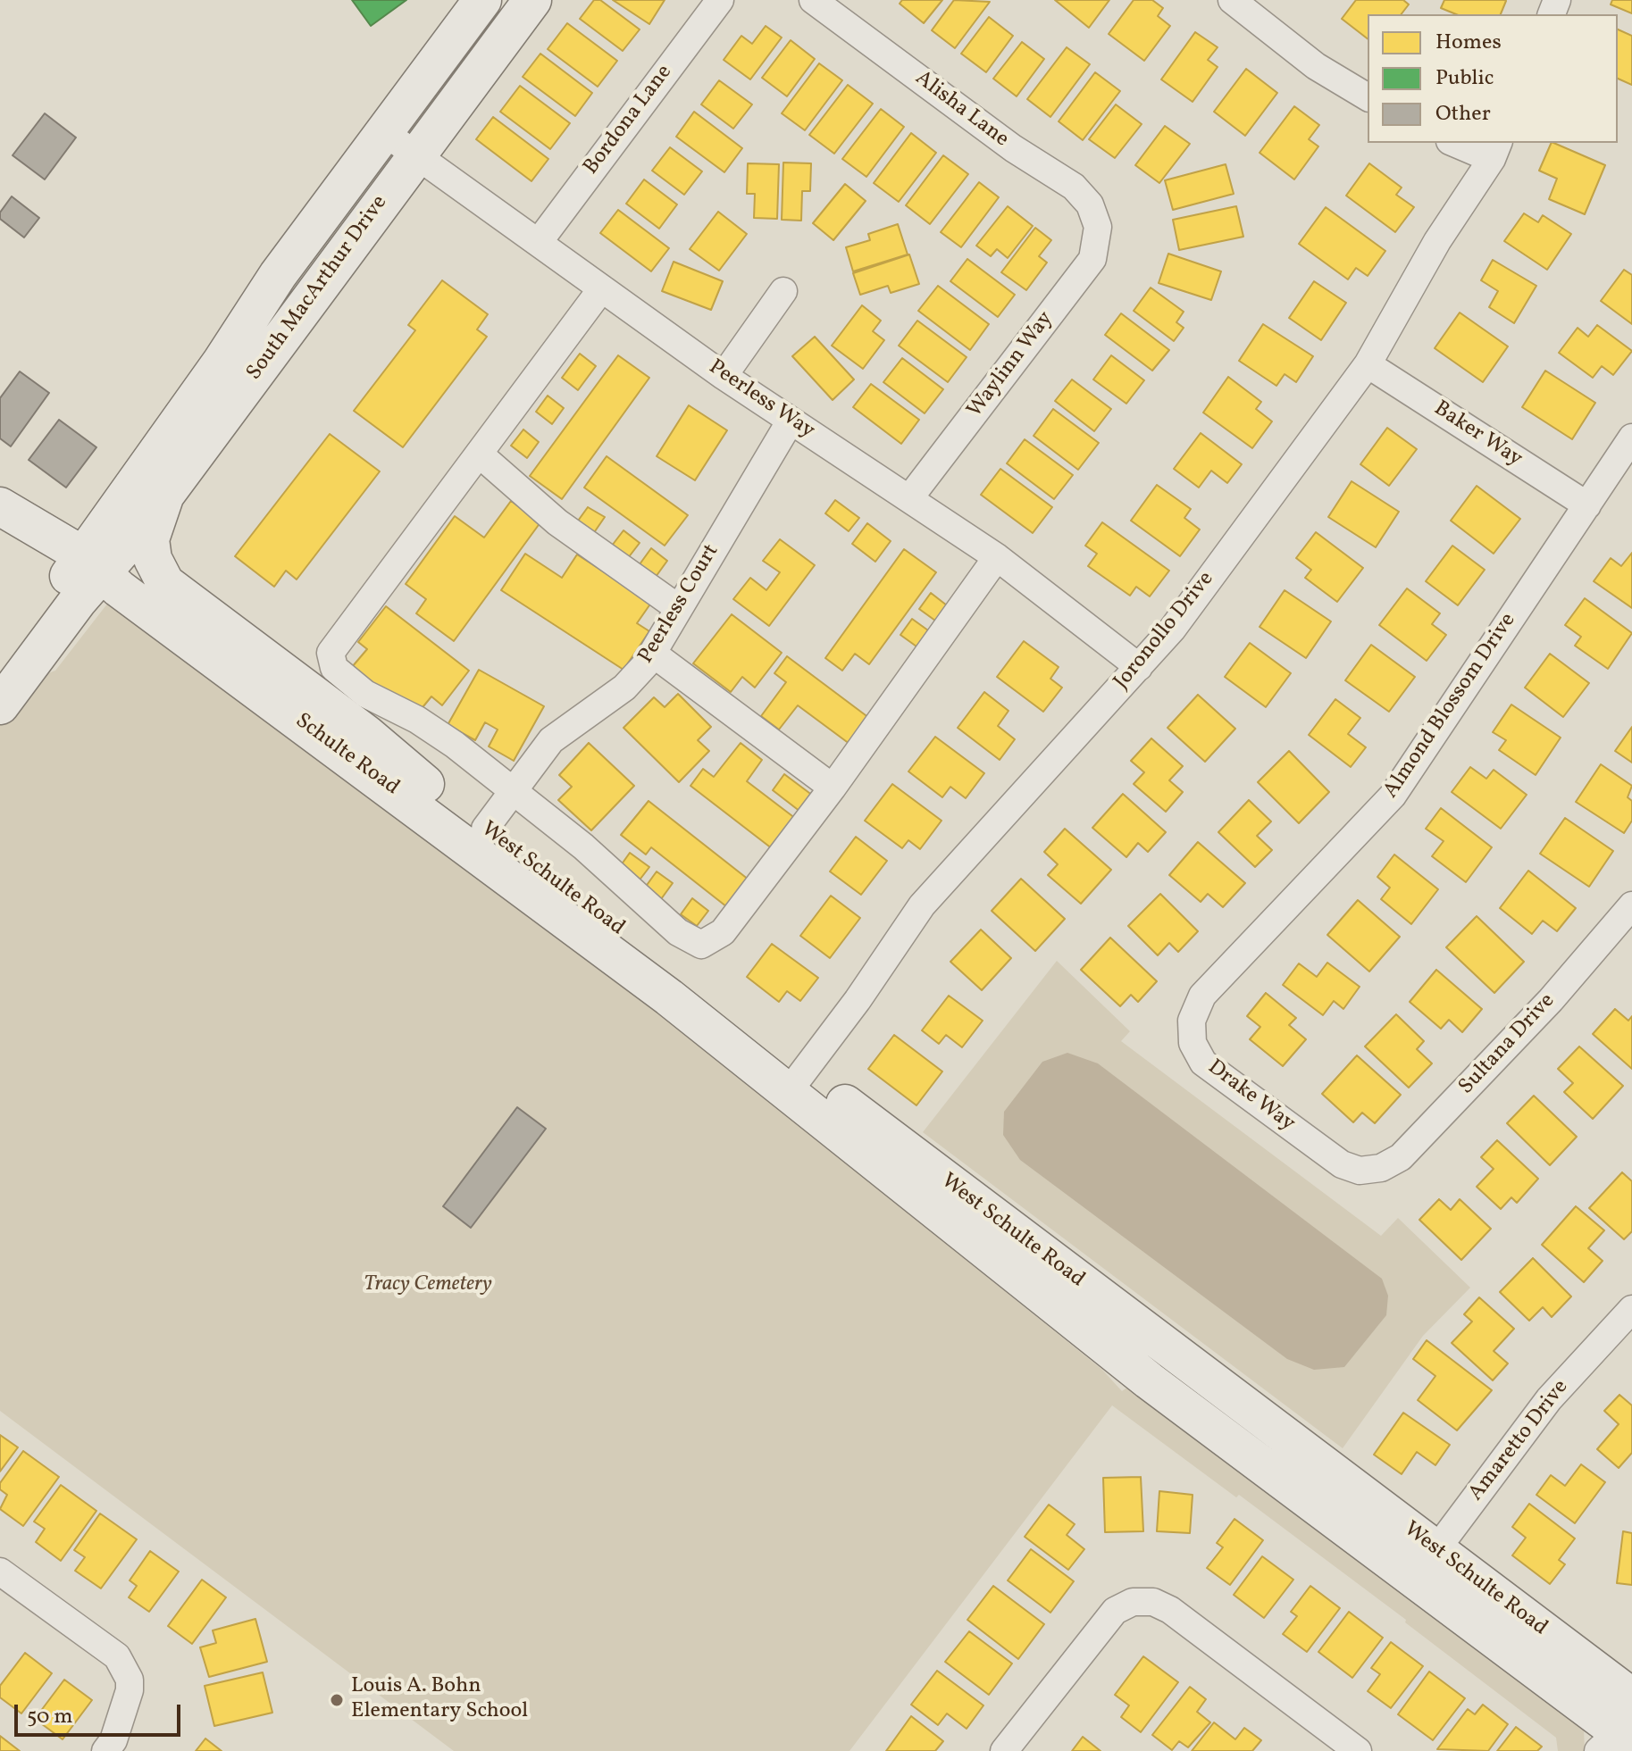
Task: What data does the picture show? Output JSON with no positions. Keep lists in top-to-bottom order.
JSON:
{
  "streets": {
    "main road": ["South MacArthur Drive", "Schulte Road", "West Schulte Road"],
    "street": [
      "Alisha Lane",
      "Bordona Lane",
      "Waylinn Way",
      "Peerless Way",
      "Baker Way",
      "Peerless Court",
      "Joronollo Drive",
      "Almond Blossom Drive",
      "Sultana Drive",
      "Drake Way",
      "Amaretto Drive"
    ]
  },
  "crossings": [
    ["Alisha Lane", "Waylinn Way"],
    ["Bordona Lane", "Peerless Way"],
    ["South MacArthur Drive", "Peerless Way"],
    ["South MacArthur Drive", "Schulte Road"],
    ["Waylinn Way", "Peerless Way"],
    ["Peerless Way", "Peerless Court"],
    ["Peerless Way", "Joronollo Drive"],
    ["Baker Way", "Joronollo Drive"],
    ["Baker Way", "Almond Blossom Drive"],
    ["Peerless Court", "West Schulte Road"],
    ["Joronollo Drive", "West Schulte Road"],
    ["Almond Blossom Drive", "Drake Way"],
    ["Schulte Road", "West Schulte Road"],
    ["West Schulte Road", "Amaretto Drive"],
    ["Sultana Drive", "Drake Way"]
  ],
  "parks": ["Tracy Cemetery"],
  "places": ["Louis A. Bohn Elementary School"],
  "legend": ["Homes", "Public", "Other"],
  "scale_bar": "50 m"
}
